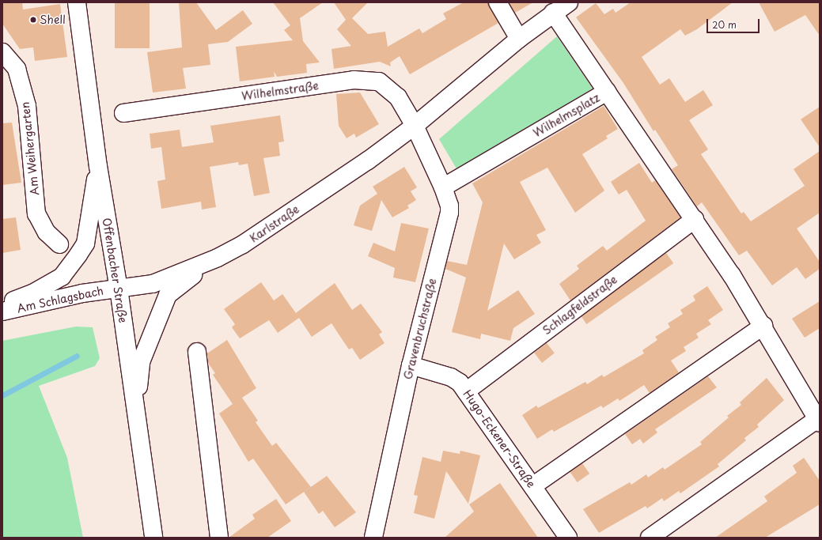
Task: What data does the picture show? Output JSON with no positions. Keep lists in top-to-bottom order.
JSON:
{
  "streets": {
    "street": [
      "Wilhelmstraße",
      "Wilhelmsplatz",
      "Am Weihergarten",
      "Karlstraße",
      "Offenbacher Straße",
      "Am Schlagsbach",
      "Schlagfeldstraße",
      "Gravenbruchstraße",
      "Hugo-Eckener-Straße"
    ]
  },
  "crossings": [
    ["Wilhelmstraße", "Karlstraße"],
    ["Wilhelmstraße", "Gravenbruchstraße"],
    ["Wilhelmsplatz", "Gravenbruchstraße"],
    ["Karlstraße", "Offenbacher Straße"],
    ["Karlstraße", "Am Schlagsbach"],
    ["Karlstraße", "Gravenbruchstraße"],
    ["Offenbacher Straße", "Am Schlagsbach"],
    ["Schlagfeldstraße", "Hugo-Eckener-Straße"],
    ["Gravenbruchstraße", "Hugo-Eckener-Straße"]
  ],
  "places": ["Shell"],
  "scale_bar": "20 m"
}
